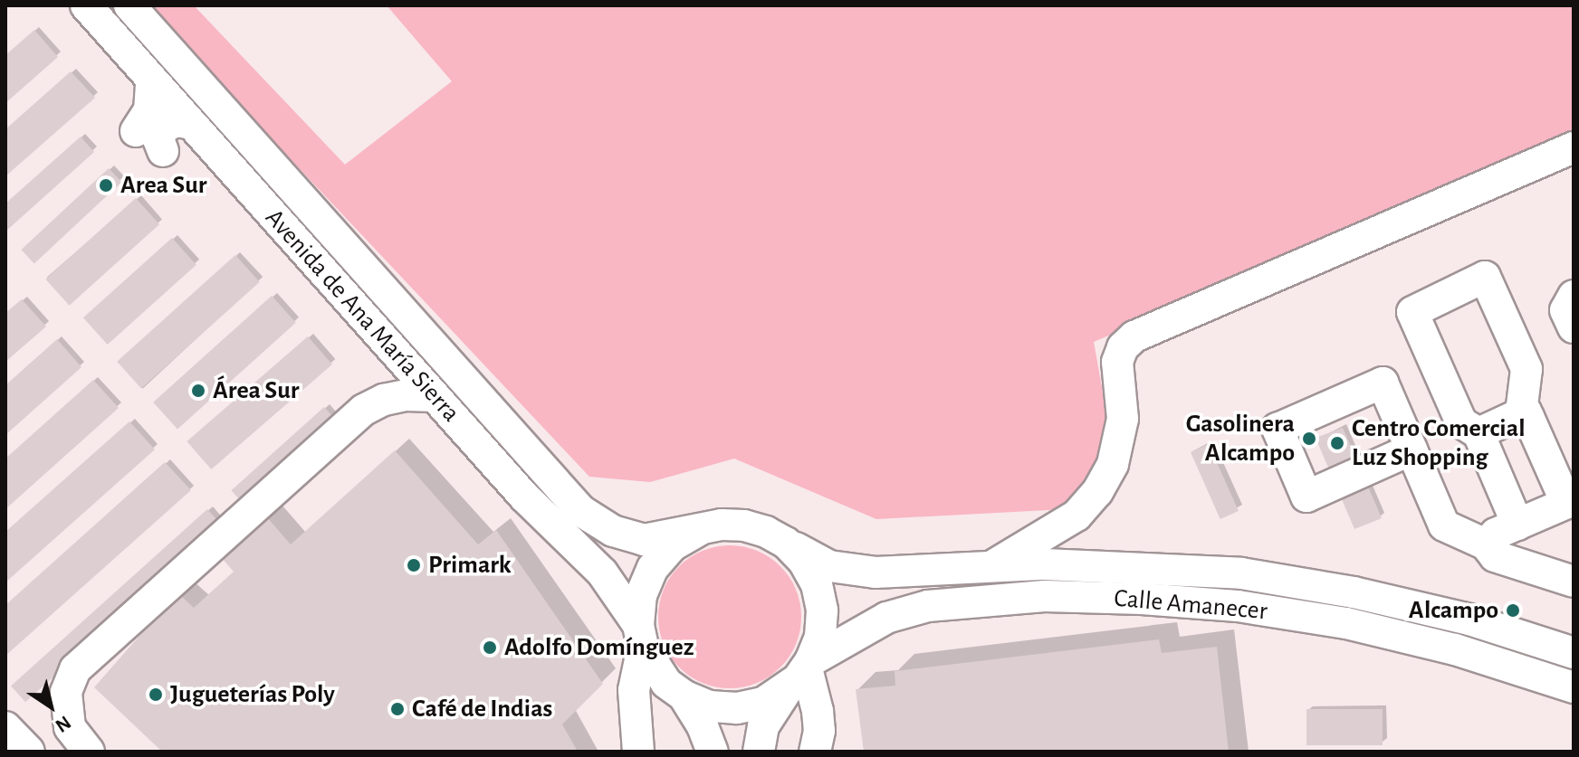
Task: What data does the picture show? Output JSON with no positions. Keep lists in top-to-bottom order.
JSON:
{
  "streets": {
    "street": ["Avenida de Ana María Sierra", "Calle Amanecer"]
  },
  "crossings": [
    ["Avenida de Ana María Sierra", "Calle Amanecer"]
  ],
  "places": [
    "Area Sur",
    "Área Sur",
    "Gasolinera Alcampo",
    "Centro Comercial Luz Shopping",
    "Primark",
    "Alcampo",
    "Adolfo Domínguez",
    "Jugueterías Poly",
    "Café de Indias"
  ],
  "north": "bottom right"
}
